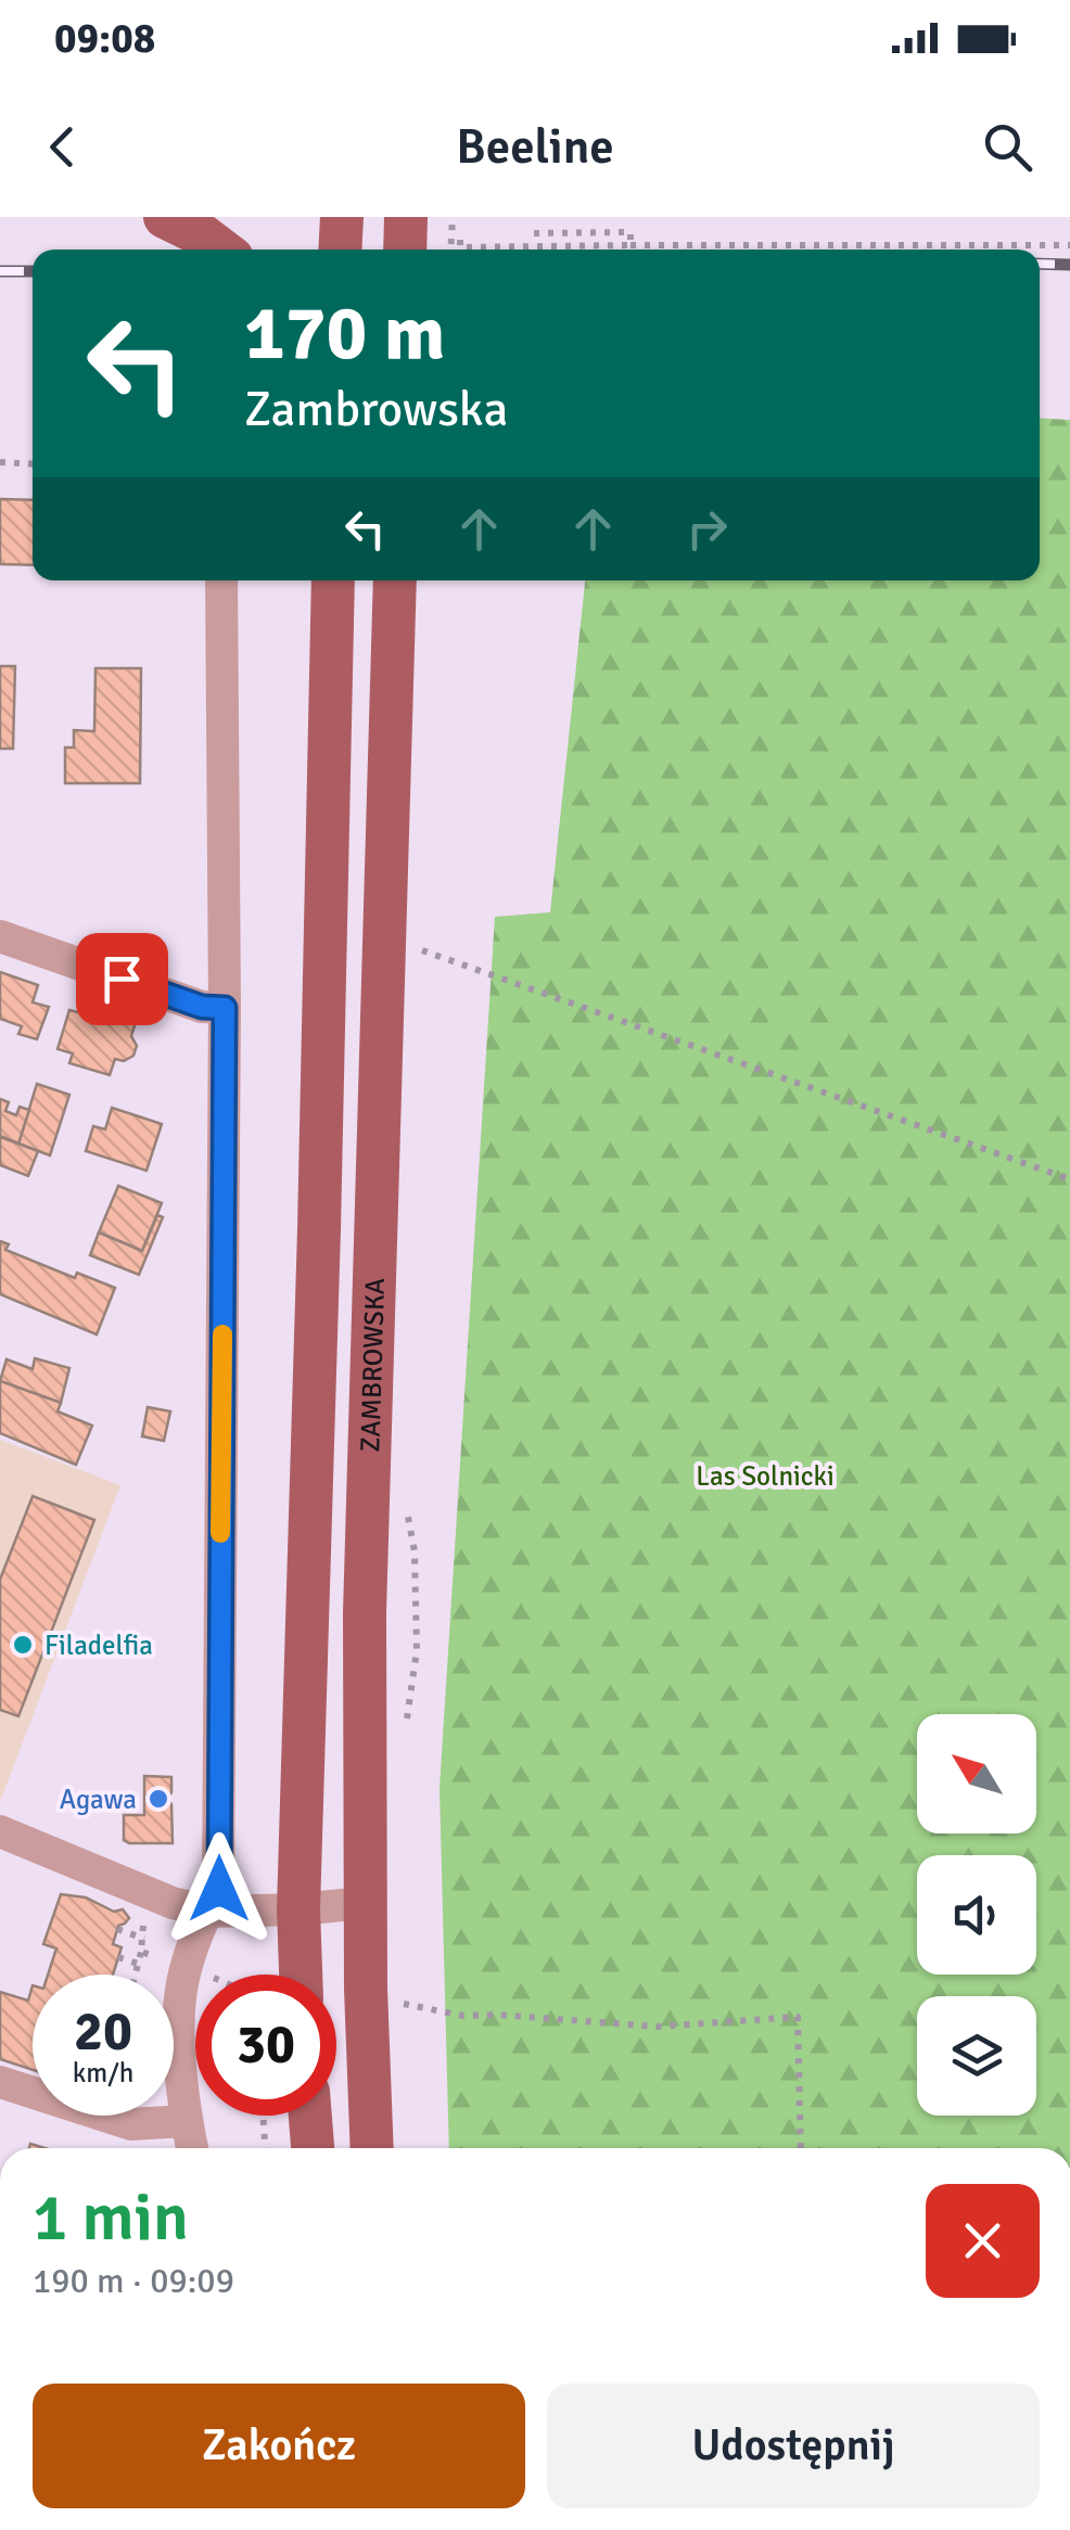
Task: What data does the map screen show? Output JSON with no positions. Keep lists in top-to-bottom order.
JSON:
{
  "streets": {
    "main road": ["ZAMBROWSKA"]
  },
  "parks": ["Las Solnicki"],
  "places": ["Filadelfia", "Agawa"],
  "north": "top left",
  "page": {
    "status": "09:08",
    "header": "Beeline",
    "turn": ["170 m", "Zambrowska"],
    "speed": "20 km/h",
    "limit": "30",
    "heading": ["1 min", "190 m · 09:09"],
    "buttons": ["Zakończ", "Udostępnij"]
  }
}
